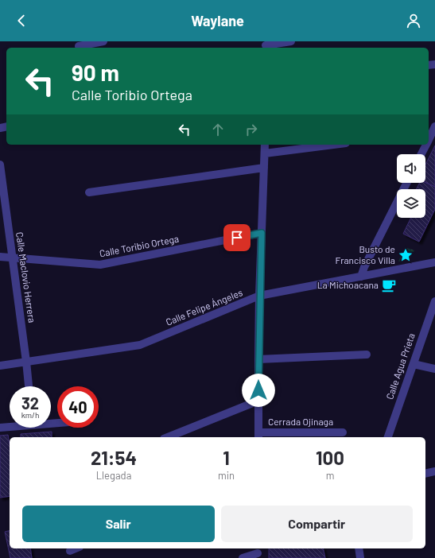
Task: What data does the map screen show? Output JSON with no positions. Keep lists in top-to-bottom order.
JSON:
{
  "streets": {
    "street": [
      "Calle Toribio Ortega",
      "Calle Maclovio Herrera",
      "Calle Felipe Ángeles",
      "Calle Agua Prieta",
      "Cerrada Ojinaga"
    ]
  },
  "crossings": [
    ["Calle Toribio Ortega", "Calle Maclovio Herrera"],
    ["Calle Maclovio Herrera", "Calle Felipe Ángeles"]
  ],
  "places": {
    "place": ["Busto de Francisco Villa"],
    "cafe": ["La Michoacana"]
  },
  "page": {
    "header": "Waylane",
    "turn": ["90 m", "Calle Toribio Ortega"],
    "speed": "32 km/h",
    "limit": "40",
    "eta": [
      "21:54",
      "Llegada",
      "1",
      "min",
      "100",
      "m"
    ],
    "buttons": ["Salir", "Compartir"]
  }
}
